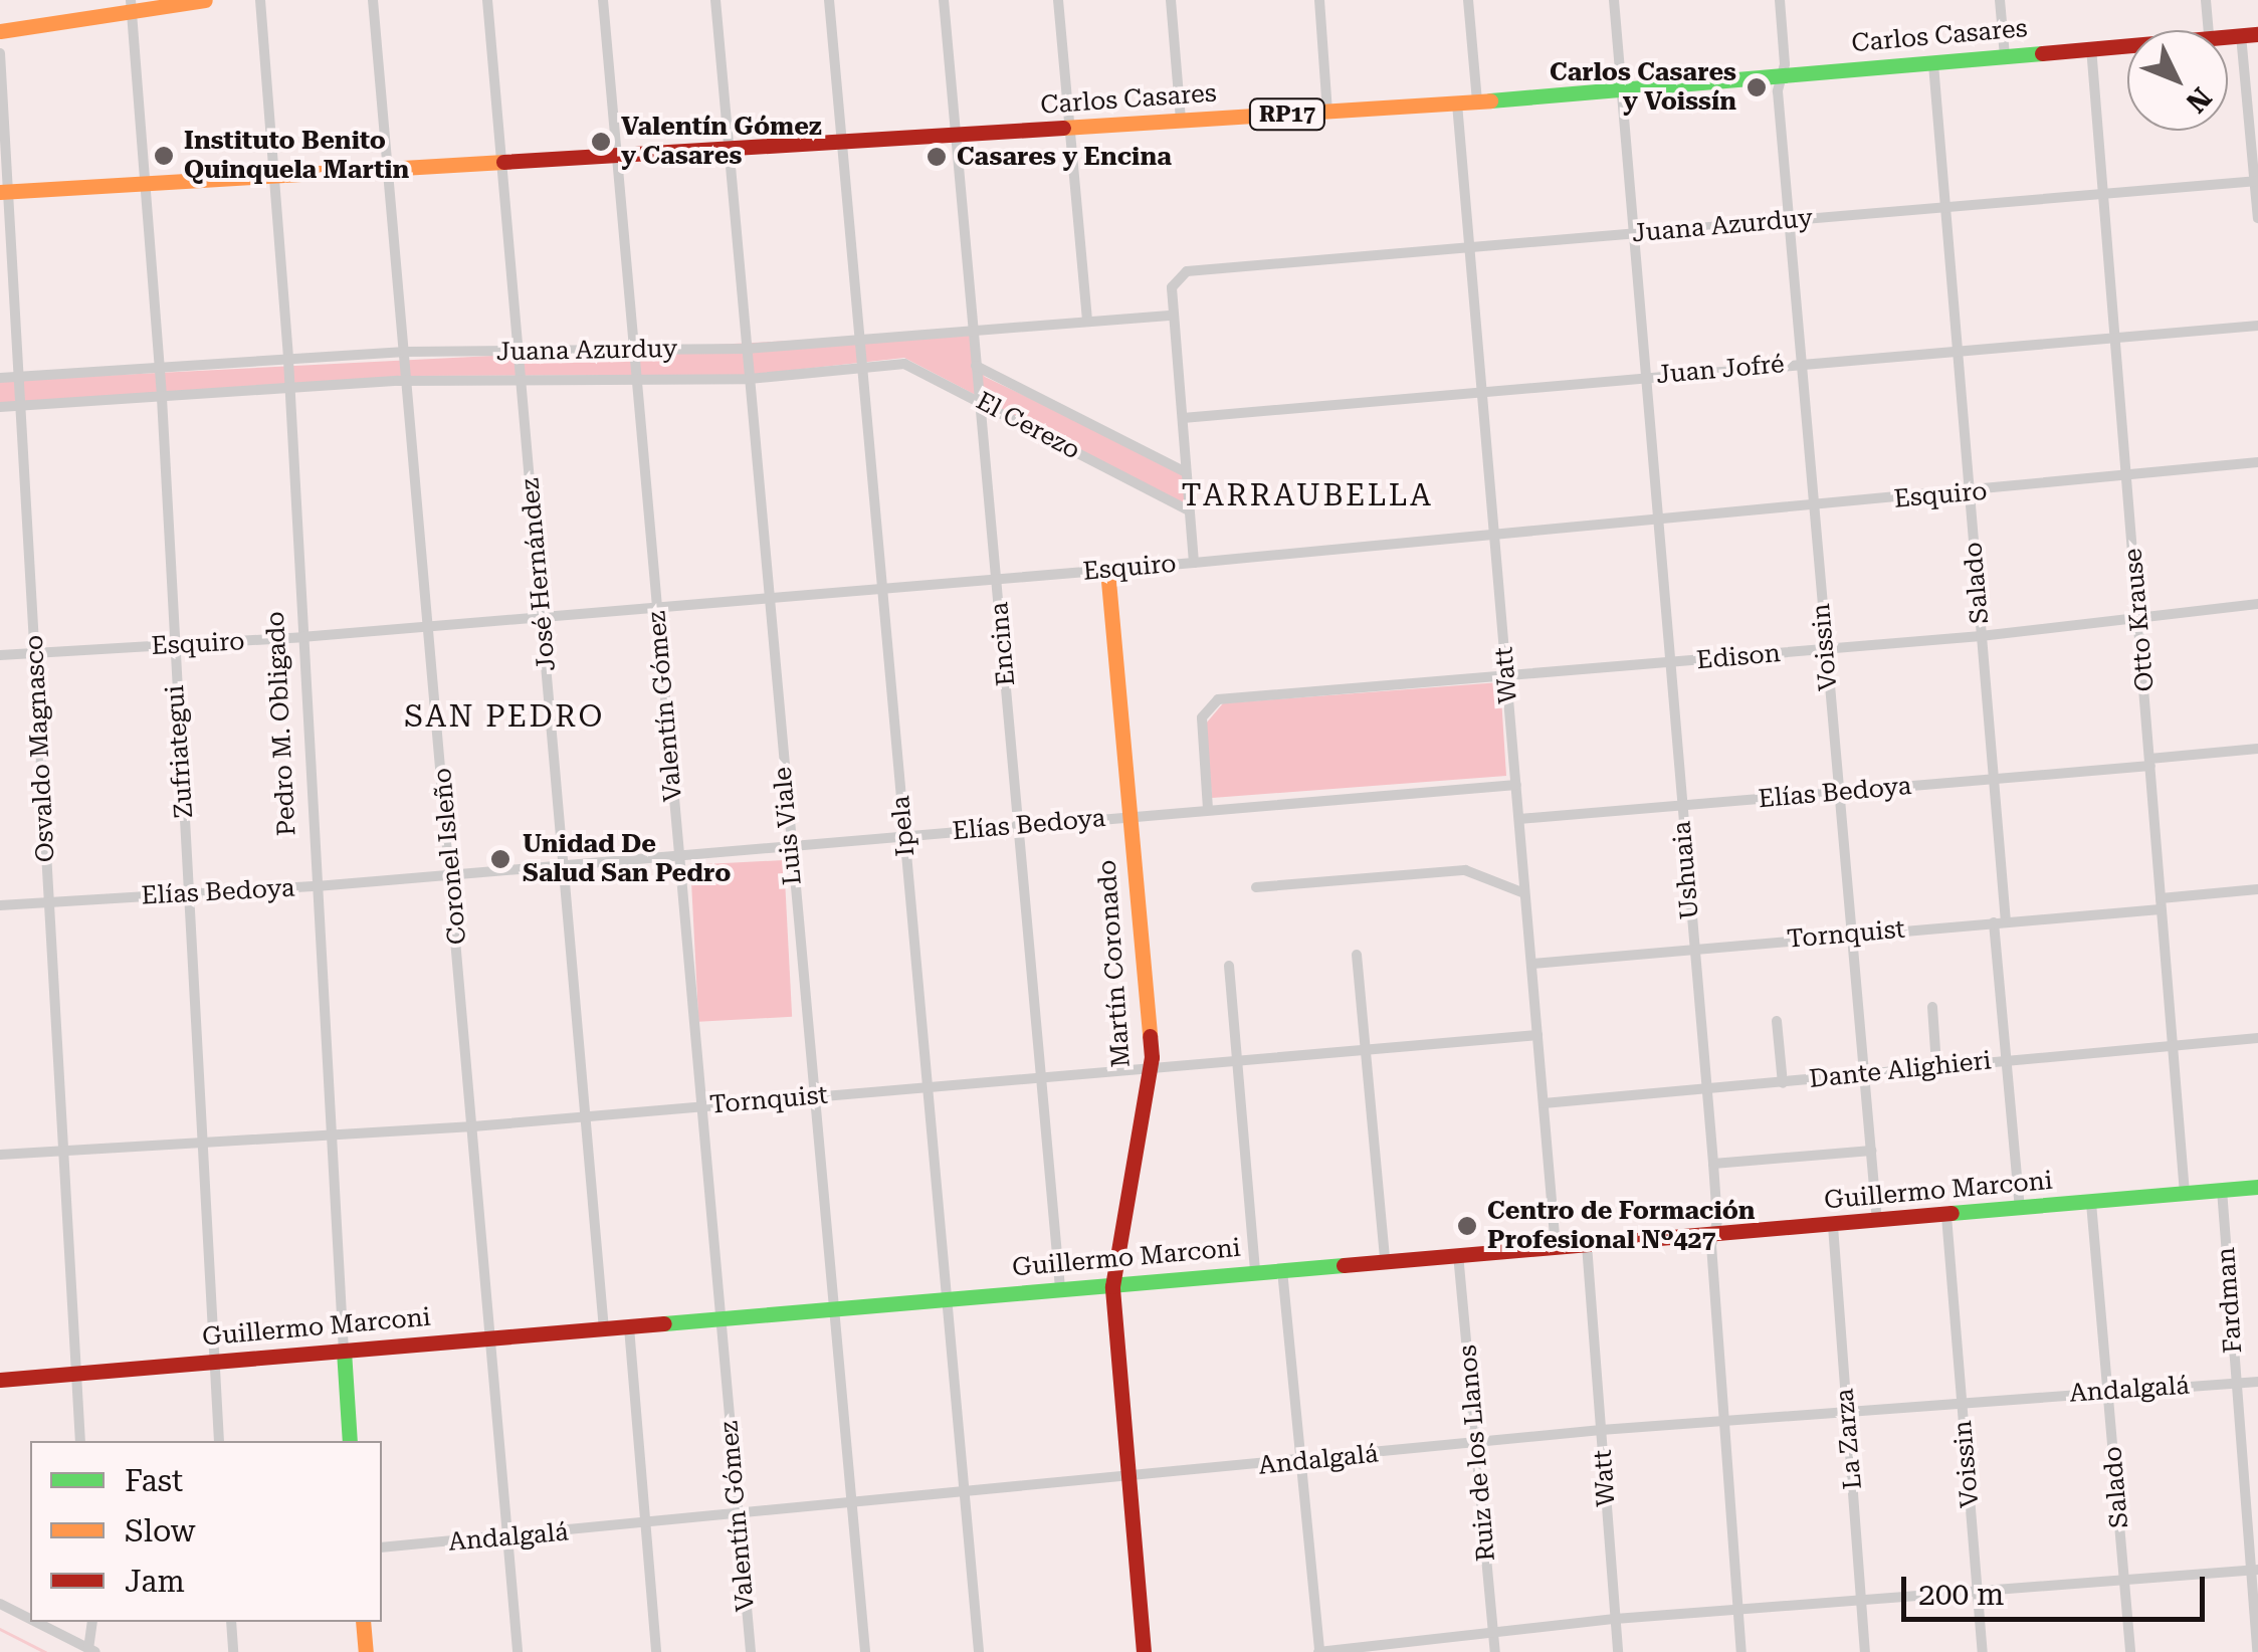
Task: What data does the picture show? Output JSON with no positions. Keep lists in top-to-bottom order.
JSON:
{
  "streets": {
    "street": [
      "Carlos Casares",
      "RP17",
      "Juana Azurduy",
      "Juan Jofré",
      "El Cerezo",
      "Esquiro",
      "José Hernández",
      "Salado",
      "Otto Krause",
      "Encina",
      "Voissin",
      "Edison",
      "Watt",
      "Valentín Gómez",
      "Pedro M. Obligado",
      "Osvaldo Magnasco",
      "Zufriategui",
      "Elías Bedoya",
      "Luis Viale",
      "Ipela",
      "Coronel Isleño",
      "Ushuaia",
      "Tornquist",
      "Martín Coronado",
      "Dante Alighieri",
      "Guillermo Marconi",
      "Fardman",
      "Andalgalá",
      "La Zarza",
      "Ruiz de los Llanos"
    ]
  },
  "crossings": [
    ["Carlos Casares", "José Hernández"],
    ["Carlos Casares", "Salado"],
    ["Carlos Casares", "Otto Krause"],
    ["Carlos Casares", "Encina"],
    ["Carlos Casares", "Voissin"],
    ["Carlos Casares", "Watt"],
    ["Carlos Casares", "Valentín Gómez"],
    ["Carlos Casares", "Pedro M. Obligado"],
    ["Carlos Casares", "Osvaldo Magnasco"],
    ["Carlos Casares", "Zufriategui"],
    ["Carlos Casares", "Luis Viale"],
    ["Carlos Casares", "Ipela"],
    ["Carlos Casares", "Coronel Isleño"],
    ["Carlos Casares", "Ushuaia"],
    ["Juana Azurduy", "El Cerezo"],
    ["Juana Azurduy", "José Hernández"],
    ["Juana Azurduy", "Salado"],
    ["Juana Azurduy", "Otto Krause"],
    ["Juana Azurduy", "Encina"],
    ["Juana Azurduy", "Voissin"],
    ["Juana Azurduy", "Watt"],
    ["Juana Azurduy", "Valentín Gómez"],
    ["Juana Azurduy", "Pedro M. Obligado"],
    ["Juana Azurduy", "Osvaldo Magnasco"],
    ["Juana Azurduy", "Zufriategui"],
    ["Juana Azurduy", "Luis Viale"],
    ["Juana Azurduy", "Ipela"],
    ["Juana Azurduy", "Coronel Isleño"],
    ["Juana Azurduy", "Ushuaia"],
    ["Juan Jofré", "Salado"],
    ["Juan Jofré", "Otto Krause"],
    ["Juan Jofré", "Voissin"],
    ["Juan Jofré", "Watt"],
    ["Juan Jofré", "Ushuaia"],
    ["El Cerezo", "Encina"],
    ["El Cerezo", "Ipela"],
    ["Esquiro", "José Hernández"],
    ["Esquiro", "Salado"],
    ["Esquiro", "Otto Krause"],
    ["Esquiro", "Encina"],
    ["Esquiro", "Voissin"],
    ["Esquiro", "Watt"],
    ["Esquiro", "Valentín Gómez"],
    ["Esquiro", "Pedro M. Obligado"],
    ["Esquiro", "Osvaldo Magnasco"],
    ["Esquiro", "Zufriategui"],
    ["Esquiro", "Luis Viale"],
    ["Esquiro", "Ipela"],
    ["Esquiro", "Coronel Isleño"],
    ["Esquiro", "Ushuaia"],
    ["Esquiro", "Martín Coronado"],
    ["José Hernández", "Elías Bedoya"],
    ["José Hernández", "Tornquist"],
    ["José Hernández", "Guillermo Marconi"],
    ["Salado", "Edison"],
    ["Salado", "Elías Bedoya"],
    ["Salado", "Tornquist"],
    ["Salado", "Dante Alighieri"],
    ["Salado", "Guillermo Marconi"],
    ["Salado", "Andalgalá"],
    ["Otto Krause", "Edison"],
    ["Otto Krause", "Elías Bedoya"],
    ["Otto Krause", "Tornquist"],
    ["Otto Krause", "Dante Alighieri"],
    ["Otto Krause", "Guillermo Marconi"],
    ["Encina", "Elías Bedoya"],
    ["Encina", "Tornquist"],
    ["Encina", "Guillermo Marconi"],
    ["Voissin", "Edison"],
    ["Voissin", "Elías Bedoya"],
    ["Voissin", "Tornquist"],
    ["Voissin", "Dante Alighieri"],
    ["Voissin", "Guillermo Marconi"],
    ["Voissin", "Andalgalá"],
    ["Edison", "Watt"],
    ["Edison", "Elías Bedoya"],
    ["Edison", "Ushuaia"],
    ["Watt", "Elías Bedoya"],
    ["Watt", "Tornquist"],
    ["Watt", "Dante Alighieri"],
    ["Watt", "Guillermo Marconi"],
    ["Watt", "Andalgalá"],
    ["Valentín Gómez", "Elías Bedoya"],
    ["Valentín Gómez", "Tornquist"],
    ["Valentín Gómez", "Guillermo Marconi"],
    ["Valentín Gómez", "Andalgalá"],
    ["Pedro M. Obligado", "Elías Bedoya"],
    ["Pedro M. Obligado", "Tornquist"],
    ["Pedro M. Obligado", "Guillermo Marconi"],
    ["Osvaldo Magnasco", "Elías Bedoya"],
    ["Osvaldo Magnasco", "Tornquist"],
    ["Osvaldo Magnasco", "Guillermo Marconi"],
    ["Zufriategui", "Elías Bedoya"],
    ["Zufriategui", "Tornquist"],
    ["Zufriategui", "Guillermo Marconi"],
    ["Elías Bedoya", "Luis Viale"],
    ["Elías Bedoya", "Ipela"],
    ["Elías Bedoya", "Coronel Isleño"],
    ["Elías Bedoya", "Ushuaia"],
    ["Elías Bedoya", "Martín Coronado"],
    ["Luis Viale", "Tornquist"],
    ["Luis Viale", "Guillermo Marconi"],
    ["Luis Viale", "Andalgalá"],
    ["Ipela", "Tornquist"],
    ["Ipela", "Guillermo Marconi"],
    ["Ipela", "Andalgalá"],
    ["Coronel Isleño", "Tornquist"],
    ["Coronel Isleño", "Guillermo Marconi"],
    ["Coronel Isleño", "Andalgalá"],
    ["Ushuaia", "Tornquist"],
    ["Ushuaia", "Dante Alighieri"],
    ["Ushuaia", "Guillermo Marconi"],
    ["Ushuaia", "Andalgalá"],
    ["Tornquist", "Martín Coronado"],
    ["Martín Coronado", "Guillermo Marconi"],
    ["Martín Coronado", "Andalgalá"],
    ["Guillermo Marconi", "Fardman"],
    ["Guillermo Marconi", "La Zarza"],
    ["Guillermo Marconi", "Ruiz de los Llanos"],
    ["Fardman", "Andalgalá"],
    ["Andalgalá", "La Zarza"],
    ["Andalgalá", "Ruiz de los Llanos"]
  ],
  "districts": ["TARRAUBELLA", "SAN PEDRO"],
  "places": [
    "Carlos Casares y Voissín",
    "Valentín Gómez y Casares",
    "Instituto Benito Quinquela Martin",
    "Casares y Encina",
    "Unidad De Salud San Pedro",
    "Centro de Formación Profesional Nº427"
  ],
  "legend": ["Fast", "Slow", "Jam"],
  "scale_bar": "200 m",
  "north": "bottom right"
}
